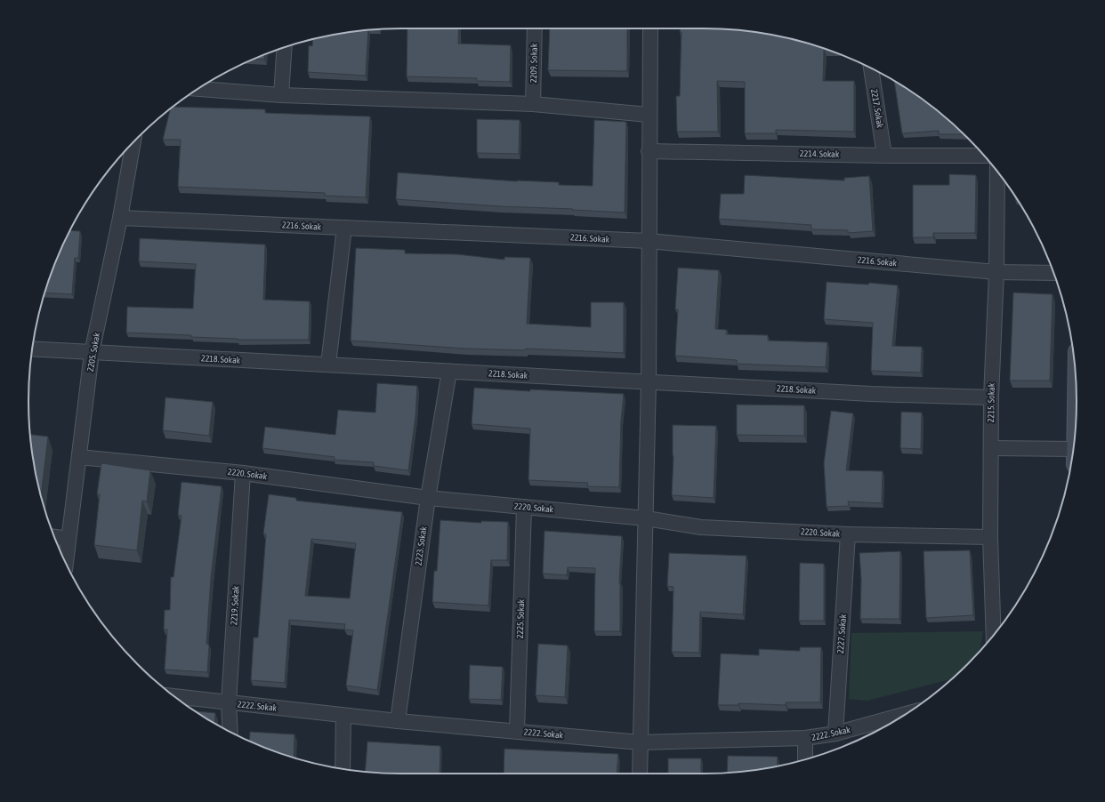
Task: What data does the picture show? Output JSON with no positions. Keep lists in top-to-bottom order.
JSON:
{
  "streets": {
    "street": [
      "2209. Sokak",
      "2217. Sokak",
      "2214. Sokak",
      "2216. Sokak",
      "2205. Sokak",
      "2218. Sokak",
      "2215. Sokak",
      "2220. Sokak",
      "2223. Sokak",
      "2219. Sokak",
      "2225. Sokak",
      "2227. Sokak",
      "2222. Sokak"
    ]
  },
  "crossings": [
    ["2217. Sokak", "2214. Sokak"],
    ["2216. Sokak", "2205. Sokak"],
    ["2216. Sokak", "2215. Sokak"],
    ["2205. Sokak", "2218. Sokak"],
    ["2205. Sokak", "2220. Sokak"],
    ["2218. Sokak", "2215. Sokak"],
    ["2218. Sokak", "2223. Sokak"],
    ["2215. Sokak", "2220. Sokak"],
    ["2220. Sokak", "2223. Sokak"],
    ["2220. Sokak", "2219. Sokak"],
    ["2220. Sokak", "2225. Sokak"],
    ["2220. Sokak", "2227. Sokak"],
    ["2223. Sokak", "2222. Sokak"],
    ["2219. Sokak", "2222. Sokak"],
    ["2225. Sokak", "2222. Sokak"],
    ["2227. Sokak", "2222. Sokak"]
  ]
}
